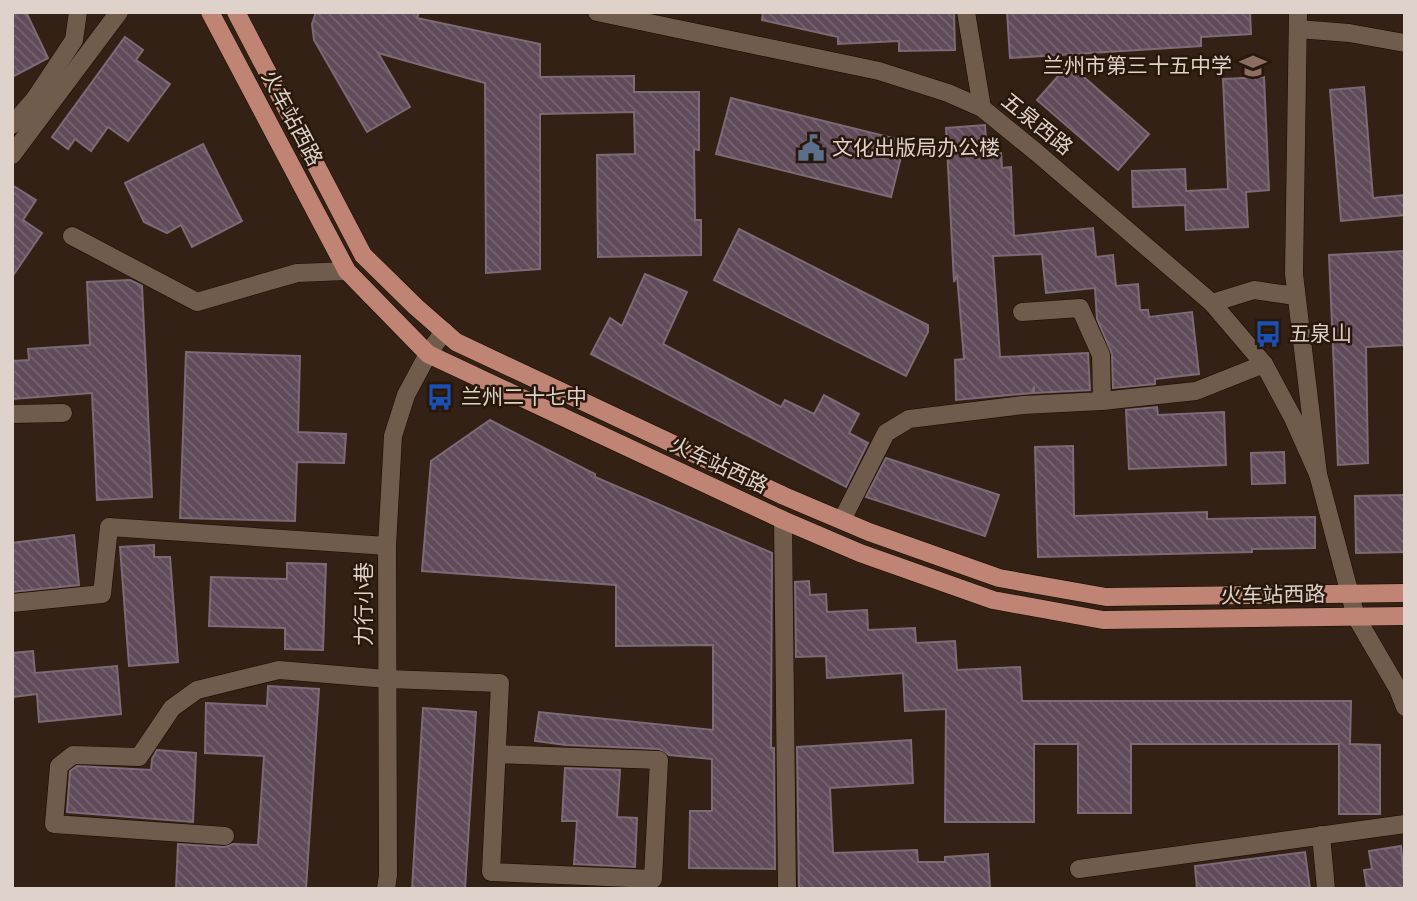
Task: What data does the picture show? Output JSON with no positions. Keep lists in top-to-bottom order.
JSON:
{
  "streets": {
    "main road": ["火车站西路"],
    "street": ["五泉西路", "力行小巷"]
  },
  "crossings": [
    ["火车站西路", "力行小巷"]
  ],
  "places": {
    "school or university": ["兰州市第三十五中学"],
    "public building": ["文化出版局办公楼"],
    "bus stop": ["五泉山", "兰州二十七中"]
  }
}
